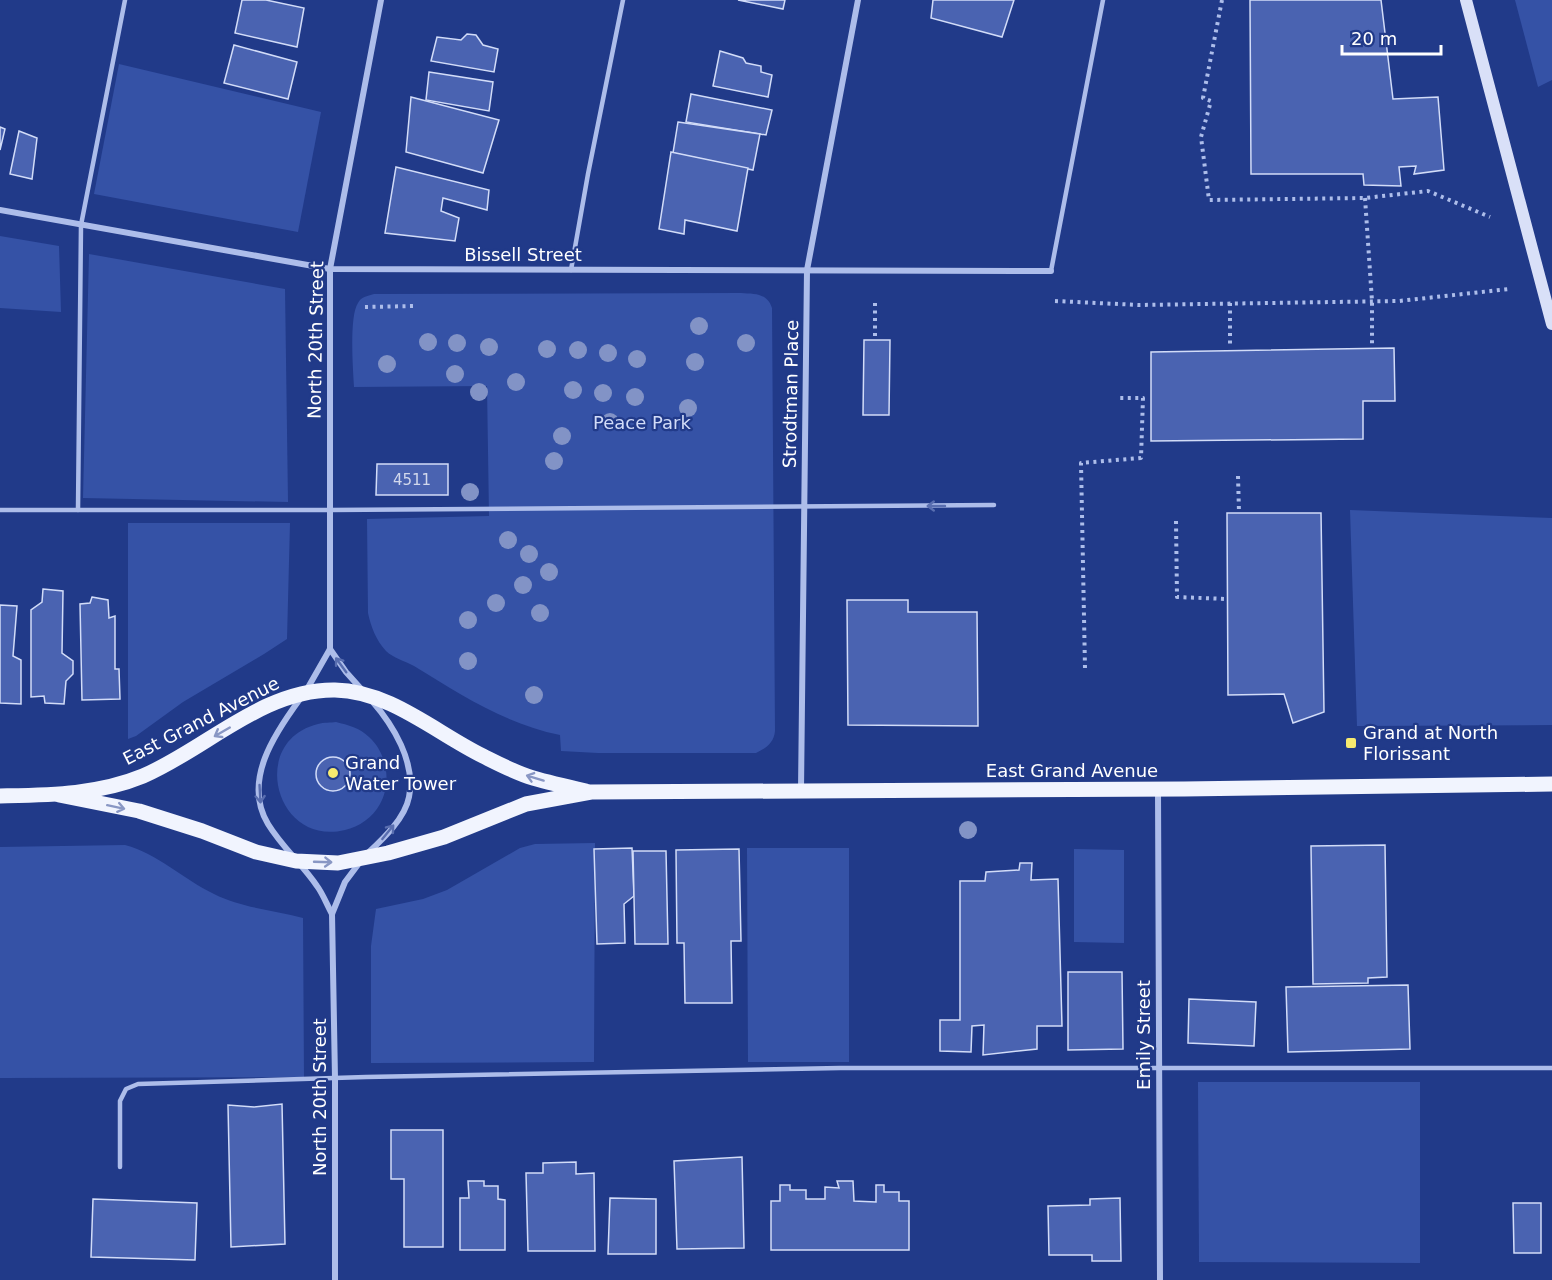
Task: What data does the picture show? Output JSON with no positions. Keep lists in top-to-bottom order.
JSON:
{
  "streets": {
    "main road": ["East Grand Avenue"],
    "street": [
      "Bissell Street",
      "North 20th Street",
      "Strodtman Place",
      "Emily Street"
    ]
  },
  "crossings": [
    ["Bissell Street", "North 20th Street"],
    ["Bissell Street", "Strodtman Place"],
    ["North 20th Street", "East Grand Avenue"],
    ["Strodtman Place", "East Grand Avenue"],
    ["East Grand Avenue", "Emily Street"]
  ],
  "parks": ["Peace Park"],
  "places": {
    "transit": ["Grand at North Florissant"],
    "other": ["Grand Water Tower"]
  },
  "house_numbers": ["4511"],
  "scale_bar": "20 m"
}
